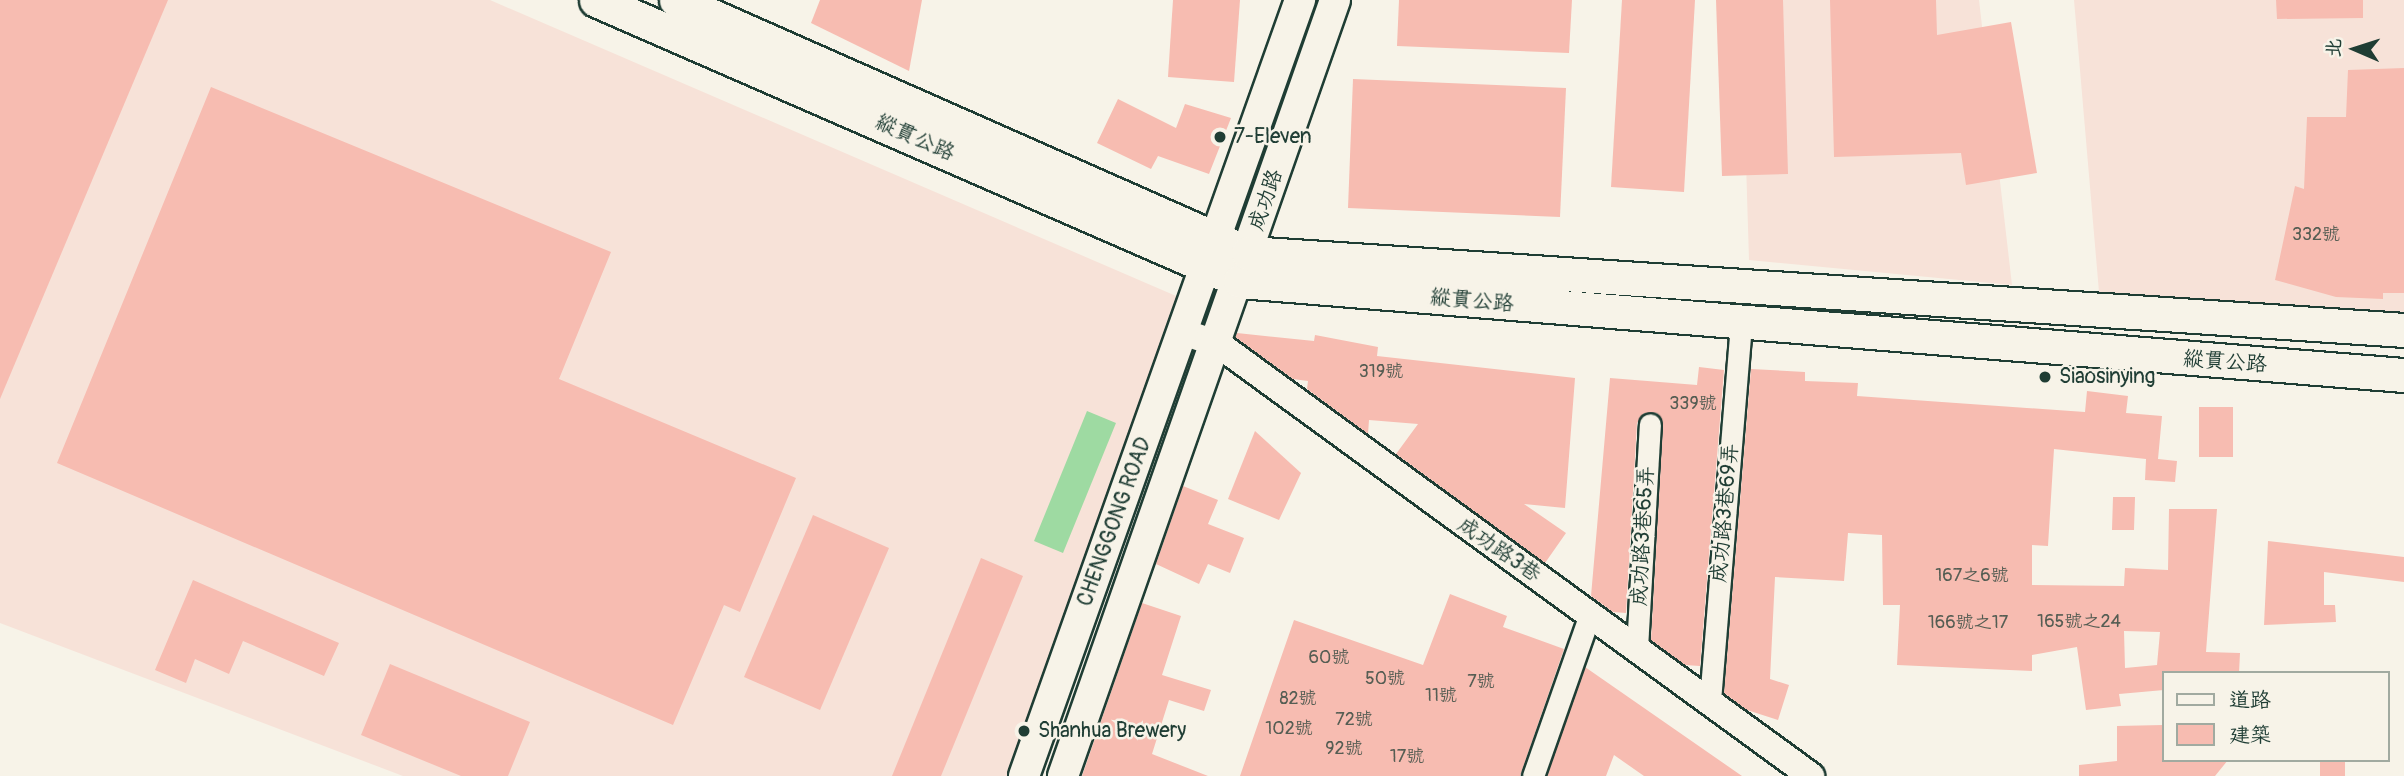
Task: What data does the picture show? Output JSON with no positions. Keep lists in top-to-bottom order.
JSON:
{
  "streets": {
    "main road": ["縱貫公路", "成功路", "CHENGGONG ROAD"],
    "street": ["成功路3巷69弄", "成功路3巷65弄", "成功路3巷"]
  },
  "crossings": [
    ["縱貫公路", "成功路"],
    ["縱貫公路", "成功路3巷69弄"],
    ["縱貫公路", "CHENGGONG ROAD"],
    ["成功路", "CHENGGONG ROAD"],
    ["成功路3巷69弄", "成功路3巷"],
    ["CHENGGONG ROAD", "成功路3巷"],
    ["成功路3巷65弄", "成功路3巷"]
  ],
  "places": ["7-Eleven", "Siaosinying", "Shanhua Brewery"],
  "house_numbers": [
    "332號",
    "319號",
    "339號",
    "167之6號",
    "165號之24",
    "166號之17",
    "60號",
    "50號",
    "7號",
    "11號",
    "82號",
    "72號",
    "102號",
    "92號",
    "17號"
  ],
  "legend": ["道路", "建築"],
  "north": "left"
}
